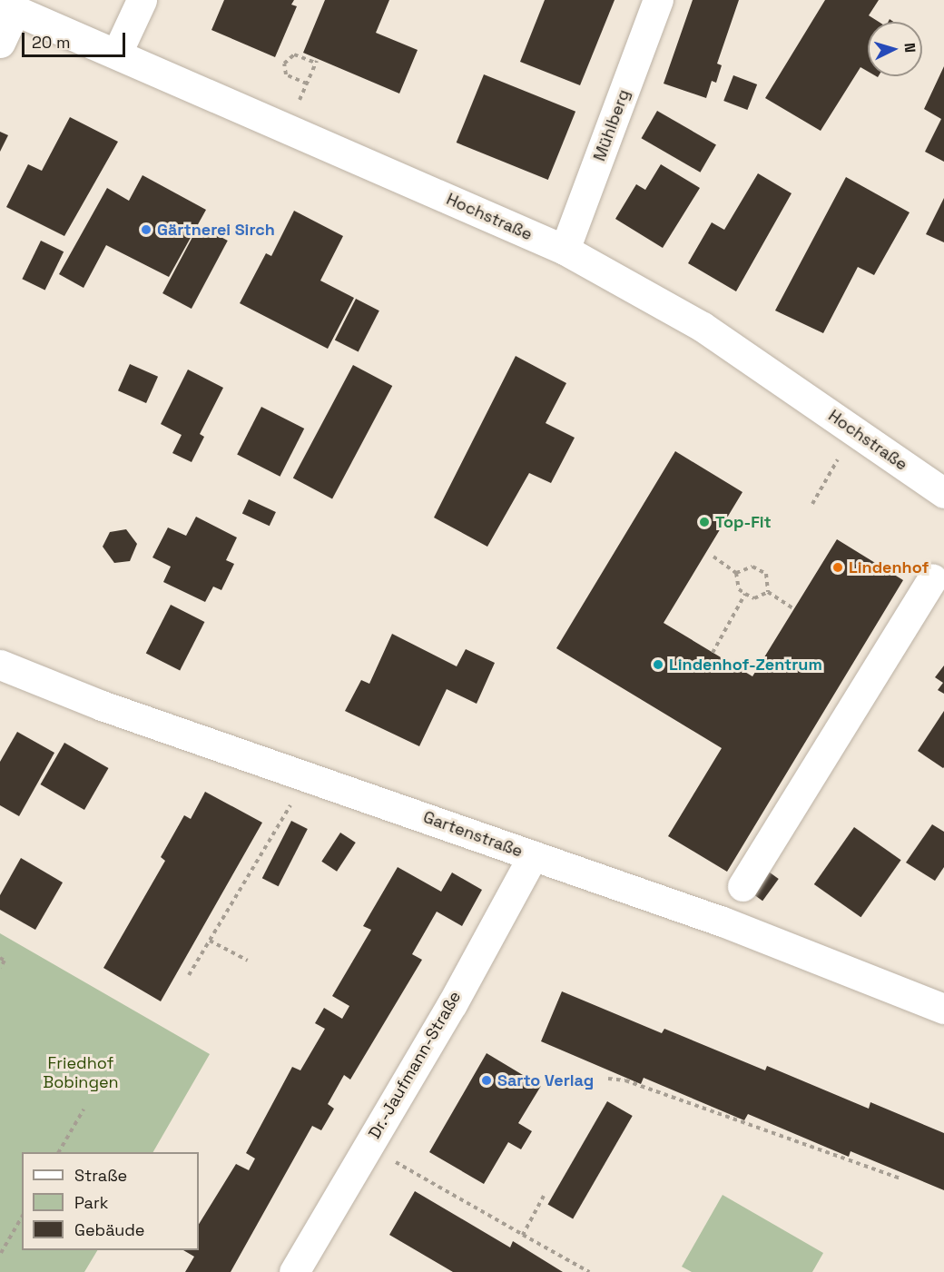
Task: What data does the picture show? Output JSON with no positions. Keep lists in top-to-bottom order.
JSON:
{
  "streets": {
    "street": [
      "Mühlberg",
      "Hochstraße",
      "Gartenstraße",
      "Dr.-Jaufmann-Straße"
    ]
  },
  "crossings": [
    ["Mühlberg", "Hochstraße"],
    ["Gartenstraße", "Dr.-Jaufmann-Straße"]
  ],
  "parks": ["Friedhof Bobingen"],
  "places": [
    "Gärtnerei Sirch",
    "Top-Fit",
    "Lindenhof",
    "Lindenhof-Zentrum",
    "Sarto Verlag"
  ],
  "legend": ["Straße", "Park", "Gebäude"],
  "scale_bar": "20 m",
  "north": "right"
}
